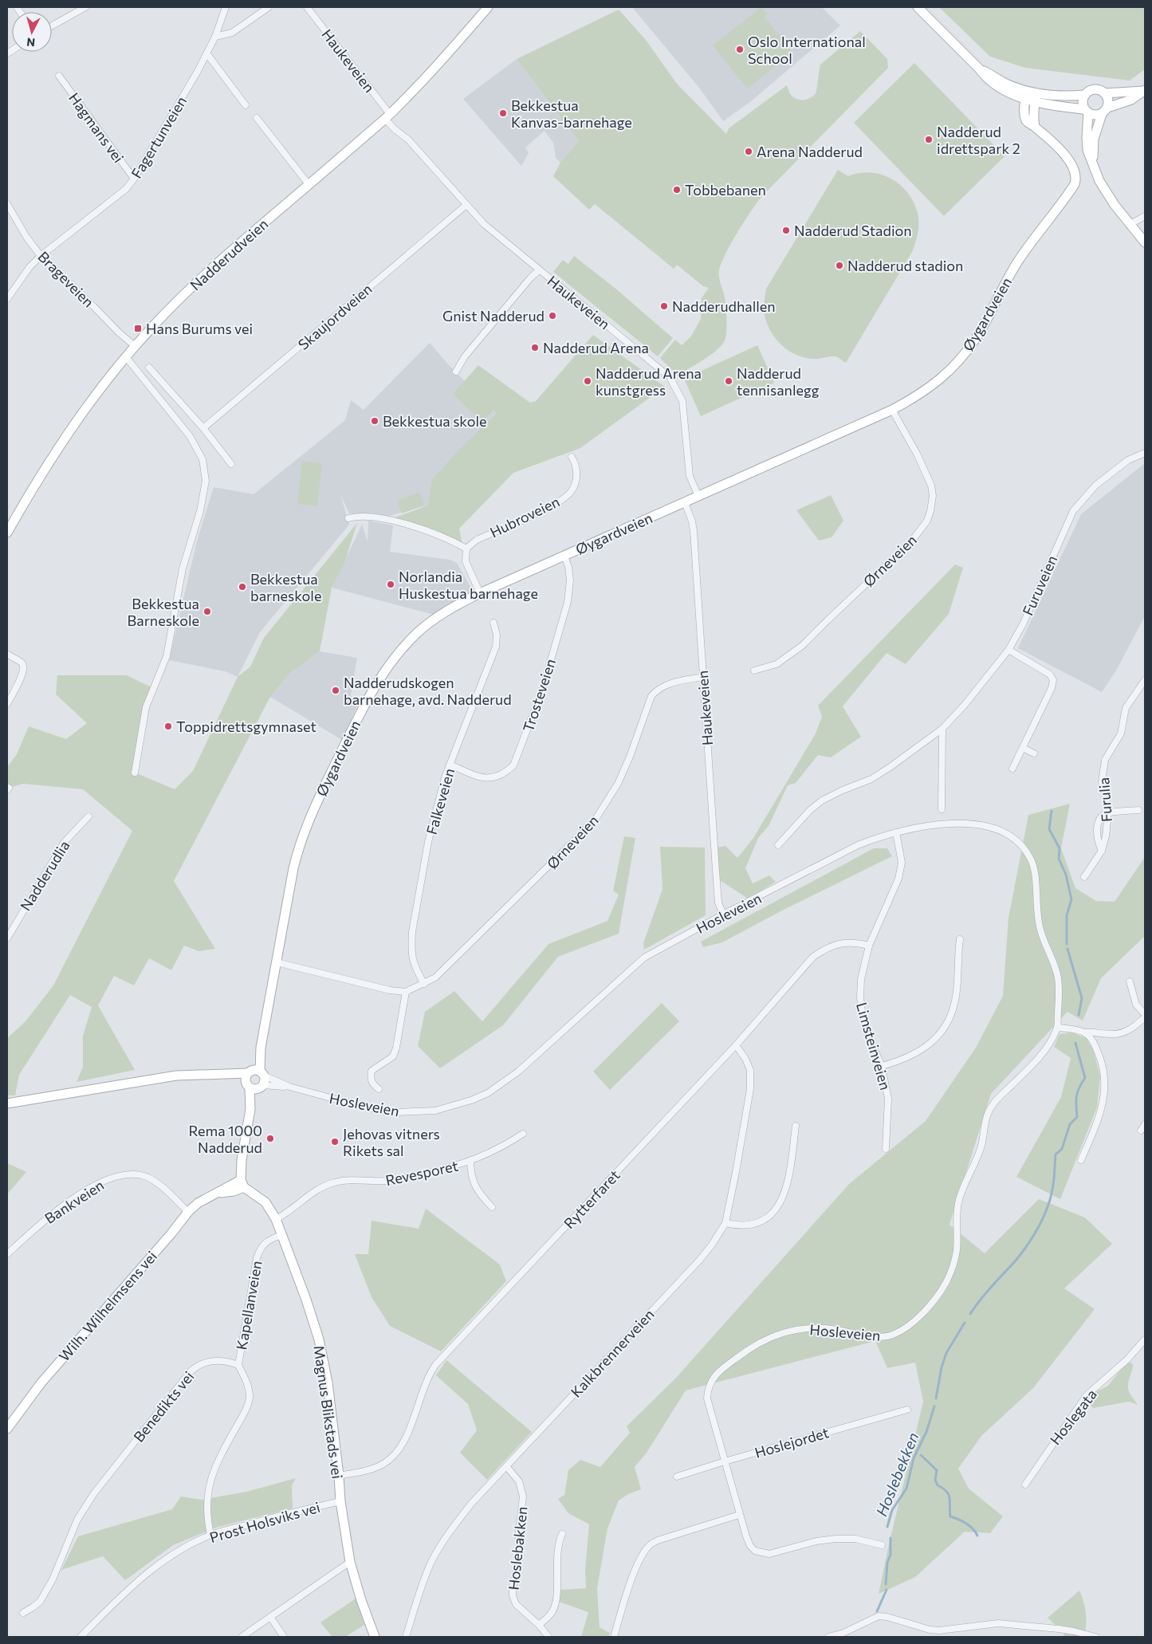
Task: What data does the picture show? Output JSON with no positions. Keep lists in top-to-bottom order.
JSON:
{
  "streets": {
    "street": [
      "Haukeveien",
      "Hagmans vei",
      "Fagertunveien",
      "Nadderudveien",
      "Brageveien",
      "Øygardveien",
      "Skaujordveien",
      "Hubroveien",
      "Ørneveien",
      "Furuveien",
      "Trosteveien",
      "Furulia",
      "Falkeveien",
      "Nadderudlia",
      "Hosleveien",
      "Limsteinveien",
      "Revesporet",
      "Rytterfaret",
      "Bankveien",
      "Kapellanveien",
      "Wilh. Wilhelmsens vei",
      "Kalkbrennerveien",
      "Benedikts vei",
      "Magnus Blikstads vei",
      "Hoslegata",
      "Hoslejordet",
      "Prost Holsviks vei",
      "Hoslebakken"
    ]
  },
  "crossings": [
    ["Haukeveien", "Nadderudveien"],
    ["Haukeveien", "Øygardveien"],
    ["Haukeveien", "Skaujordveien"],
    ["Haukeveien", "Ørneveien"],
    ["Haukeveien", "Hosleveien"],
    ["Hagmans vei", "Fagertunveien"],
    ["Fagertunveien", "Brageveien"],
    ["Nadderudveien", "Brageveien"],
    ["Øygardveien", "Ørneveien"],
    ["Øygardveien", "Trosteveien"],
    ["Øygardveien", "Hosleveien"],
    ["Øygardveien", "Wilh. Wilhelmsens vei"],
    ["Øygardveien", "Magnus Blikstads vei"],
    ["Ørneveien", "Falkeveien"],
    ["Trosteveien", "Falkeveien"],
    ["Hosleveien", "Limsteinveien"],
    ["Hosleveien", "Hoslejordet"],
    ["Limsteinveien", "Rytterfaret"],
    ["Revesporet", "Magnus Blikstads vei"],
    ["Rytterfaret", "Kalkbrennerveien"],
    ["Rytterfaret", "Magnus Blikstads vei"],
    ["Bankveien", "Wilh. Wilhelmsens vei"],
    ["Kapellanveien", "Benedikts vei"],
    ["Kapellanveien", "Magnus Blikstads vei"],
    ["Wilh. Wilhelmsens vei", "Magnus Blikstads vei"],
    ["Kalkbrennerveien", "Hoslebakken"],
    ["Magnus Blikstads vei", "Prost Holsviks vei"]
  ],
  "water": ["Hoslebekken"],
  "places": {
    "other": [
      "Oslo International School",
      "Bekkestua Kanvas-barnehage",
      "Nadderud idrettspark 2",
      "Arena Nadderud",
      "Tobbebanen",
      "Nadderud Stadion",
      "Nadderud stadion",
      "Nadderudhallen",
      "Gnist Nadderud",
      "Nadderud Arena",
      "Nadderud Arena kunstgress",
      "Nadderud tennisanlegg",
      "Bekkestua skole",
      "Norlandia Huskestua barnehage",
      "Bekkestua barneskole",
      "Bekkestua Barneskole",
      "Nadderudskogen barnehage, avd. Nadderud",
      "Toppidrettsgymnaset",
      "Rema 1000 Nadderud",
      "Jehovas vitners Rikets sal"
    ],
    "transit": ["Hans Burums vei"]
  },
  "north": "bottom"
}
